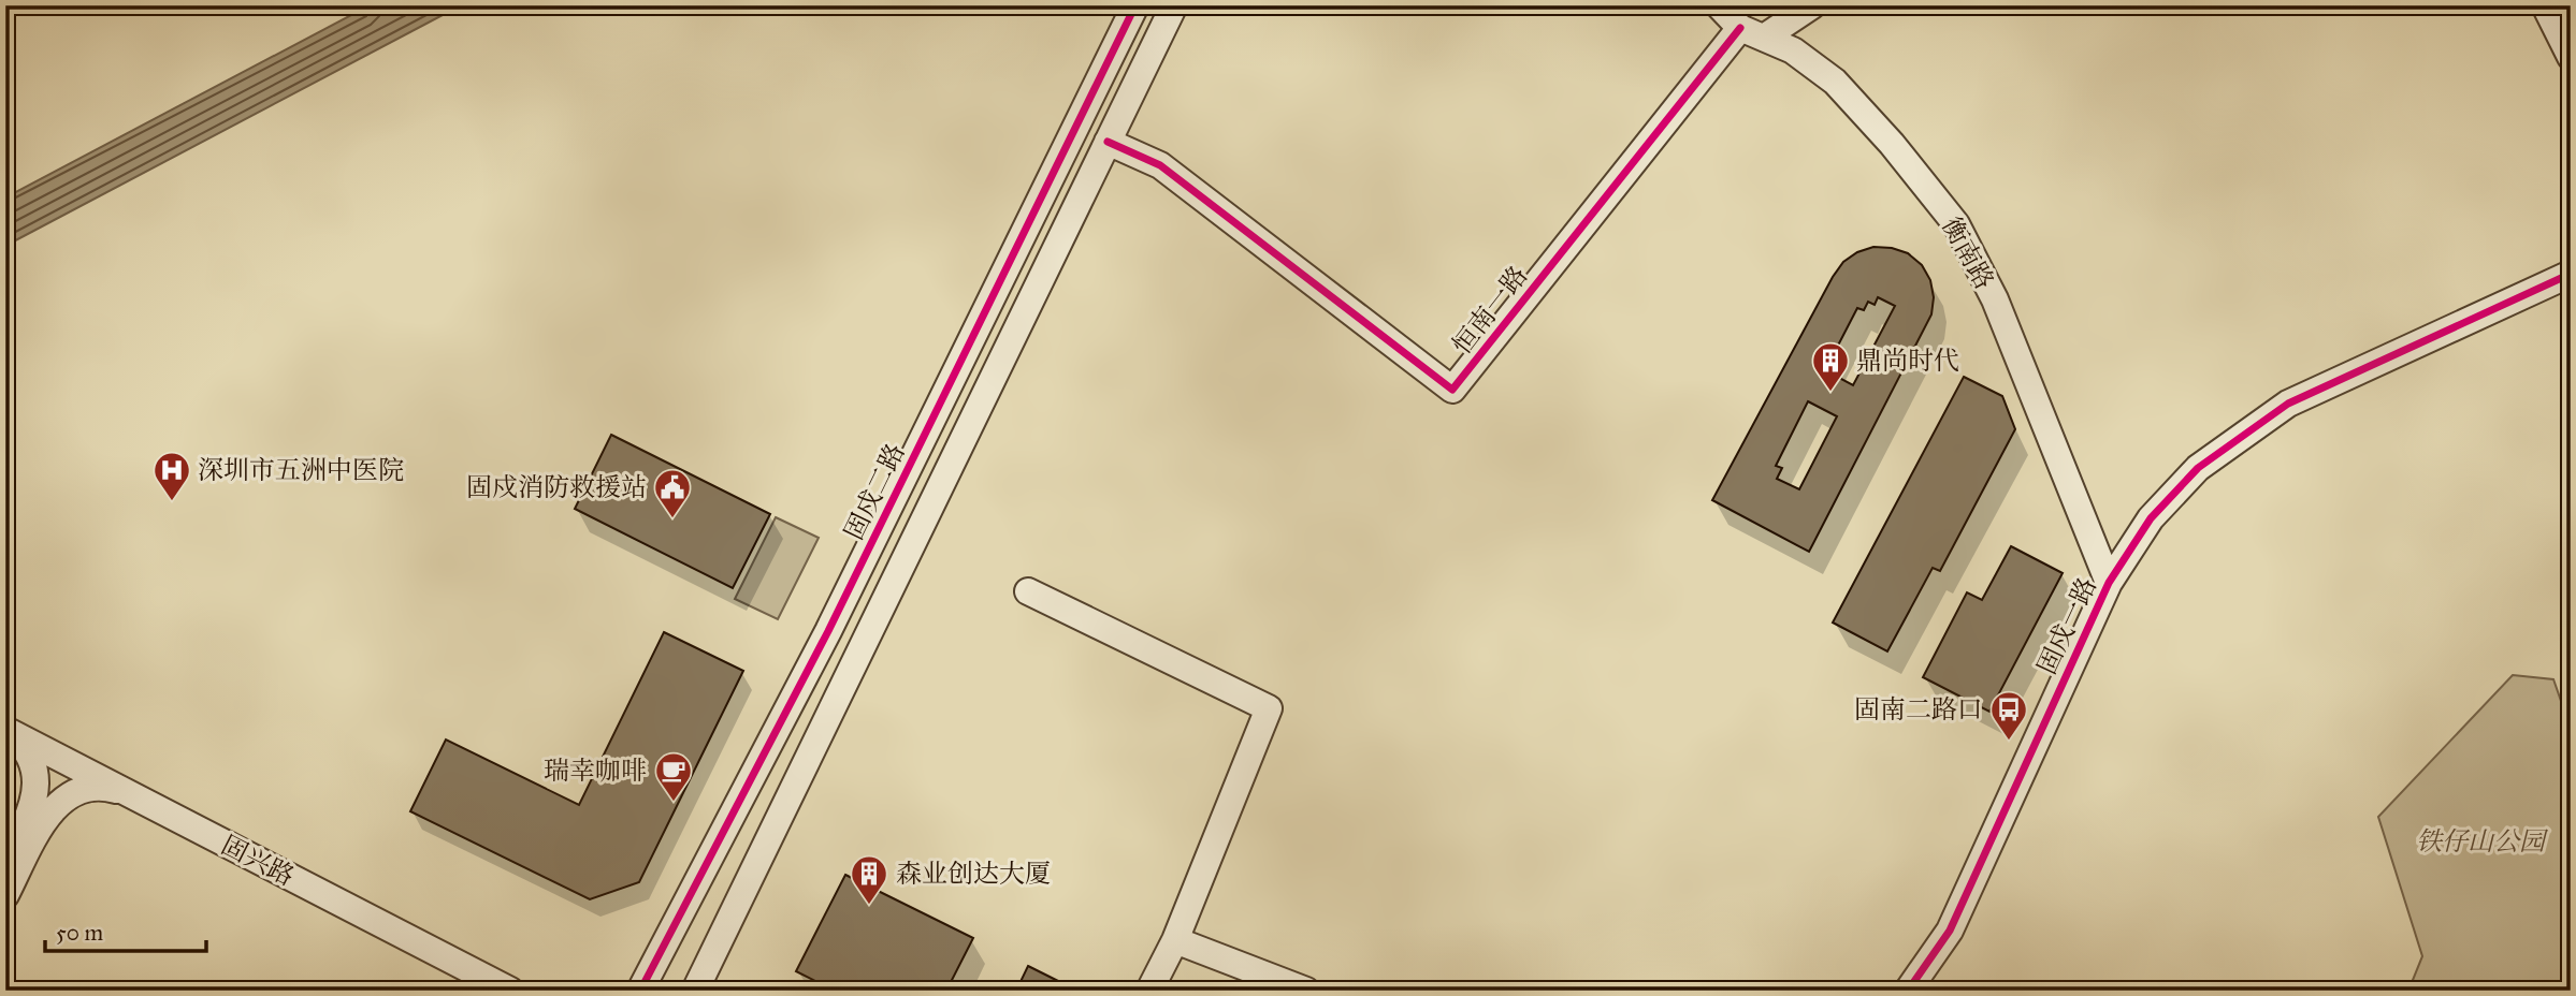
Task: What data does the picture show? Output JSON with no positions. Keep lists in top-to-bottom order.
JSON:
{
  "streets": {
    "street": [
      "衡南路",
      "恒南一路",
      "固戍二路",
      "固戍一路",
      "固兴路"
    ]
  },
  "crossings": [
    ["衡南路", "恒南一路"],
    ["衡南路", "固戍一路"]
  ],
  "parks": ["铁仔山公园"],
  "places": {
    "building": ["鼎尚时代", "森业创达大厦"],
    "hospital": ["深圳市五洲中医院"],
    "public building": ["固戍消防救援站"],
    "bus stop": ["固南二路口"],
    "cafe": ["瑞幸咖啡"]
  },
  "scale_bar": "50 m"
}
